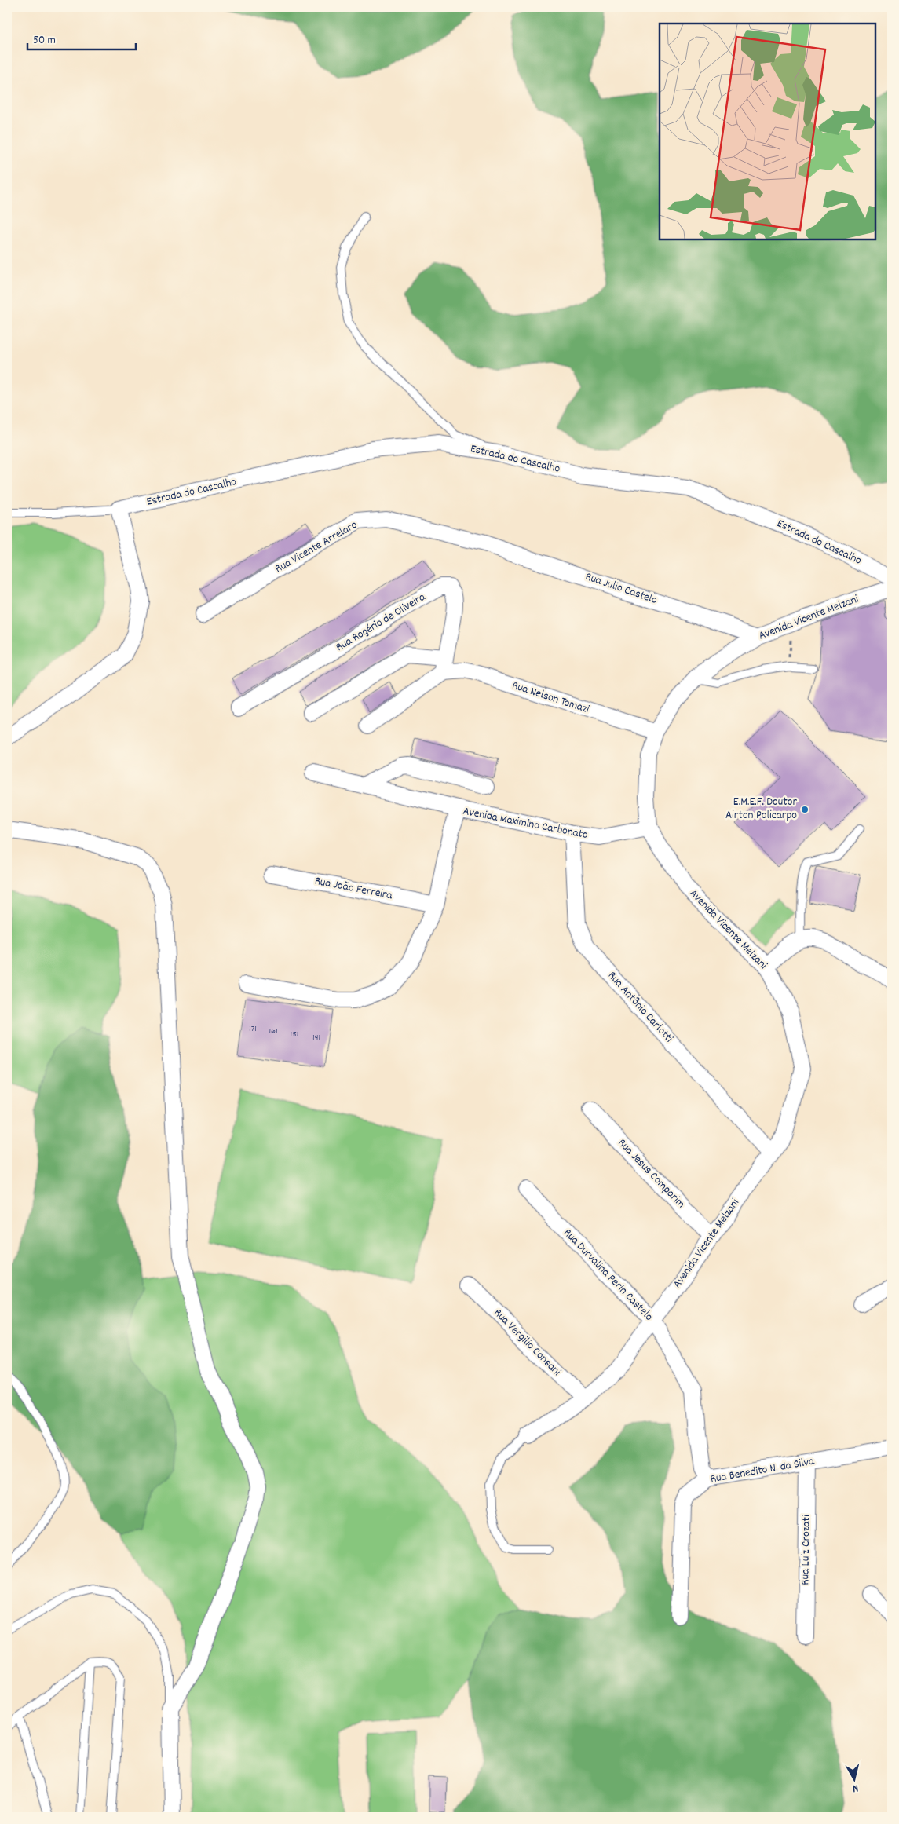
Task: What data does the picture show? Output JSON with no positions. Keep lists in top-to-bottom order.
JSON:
{
  "streets": {
    "street": [
      "Estrada do Cascalho",
      "Rua Vicente Arrelaro",
      "Rua Julio Castelo",
      "Avenida Vicente Melzani",
      "Rua Rogério de Oliveira",
      "Rua Nelson Tomazi",
      "Avenida Maximino Carbonato",
      "Rua João Ferreira",
      "Rua Antônio Carlotti",
      "Rua Jesus Comparim",
      "Rua Durvalina Perin Castelo",
      "Rua Vergilio Consani",
      "Rua Benedito N. da Silva",
      "Rua Luiz Crozati"
    ]
  },
  "crossings": [
    ["Rua Vicente Arrelaro", "Rua Julio Castelo"],
    ["Rua Julio Castelo", "Avenida Vicente Melzani"],
    ["Avenida Vicente Melzani", "Rua Nelson Tomazi"],
    ["Avenida Vicente Melzani", "Avenida Maximino Carbonato"],
    ["Avenida Vicente Melzani", "Rua Antônio Carlotti"],
    ["Avenida Vicente Melzani", "Rua Jesus Comparim"],
    ["Avenida Vicente Melzani", "Rua Durvalina Perin Castelo"],
    ["Avenida Vicente Melzani", "Rua Vergilio Consani"],
    ["Rua Rogério de Oliveira", "Rua Nelson Tomazi"],
    ["Avenida Maximino Carbonato", "Rua João Ferreira"],
    ["Avenida Maximino Carbonato", "Rua Antônio Carlotti"],
    ["Rua Durvalina Perin Castelo", "Rua Benedito N. da Silva"],
    ["Rua Benedito N. da Silva", "Rua Luiz Crozati"]
  ],
  "places": ["E.M.E.F. Doutor Airton Policarpo"],
  "house_numbers": [
    "171",
    "161",
    "151",
    "141"
  ],
  "scale_bar": "50 m",
  "north": "bottom"
}
